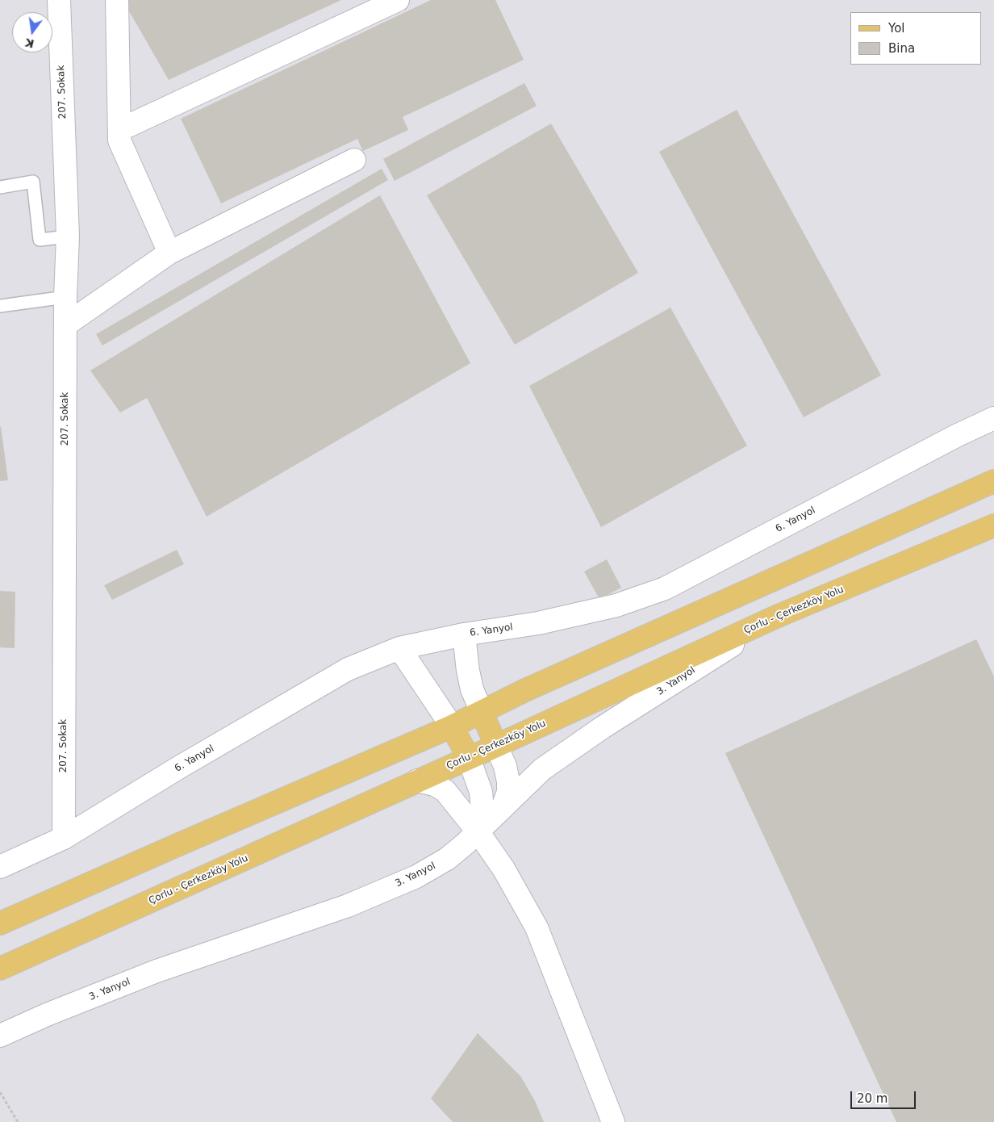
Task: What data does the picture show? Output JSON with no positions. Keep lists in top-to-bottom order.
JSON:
{
  "streets": {
    "main road": [
      "207. Sokak",
      "6. Yanyol",
      "Çorlu - Çerkezköy Yolu",
      "3. Yanyol"
    ]
  },
  "crossings": [
    ["207. Sokak", "6. Yanyol"],
    ["Çorlu - Çerkezköy Yolu", "3. Yanyol"]
  ],
  "legend": ["Yol", "Bina"],
  "scale_bar": "20 m",
  "north": "bottom"
}
